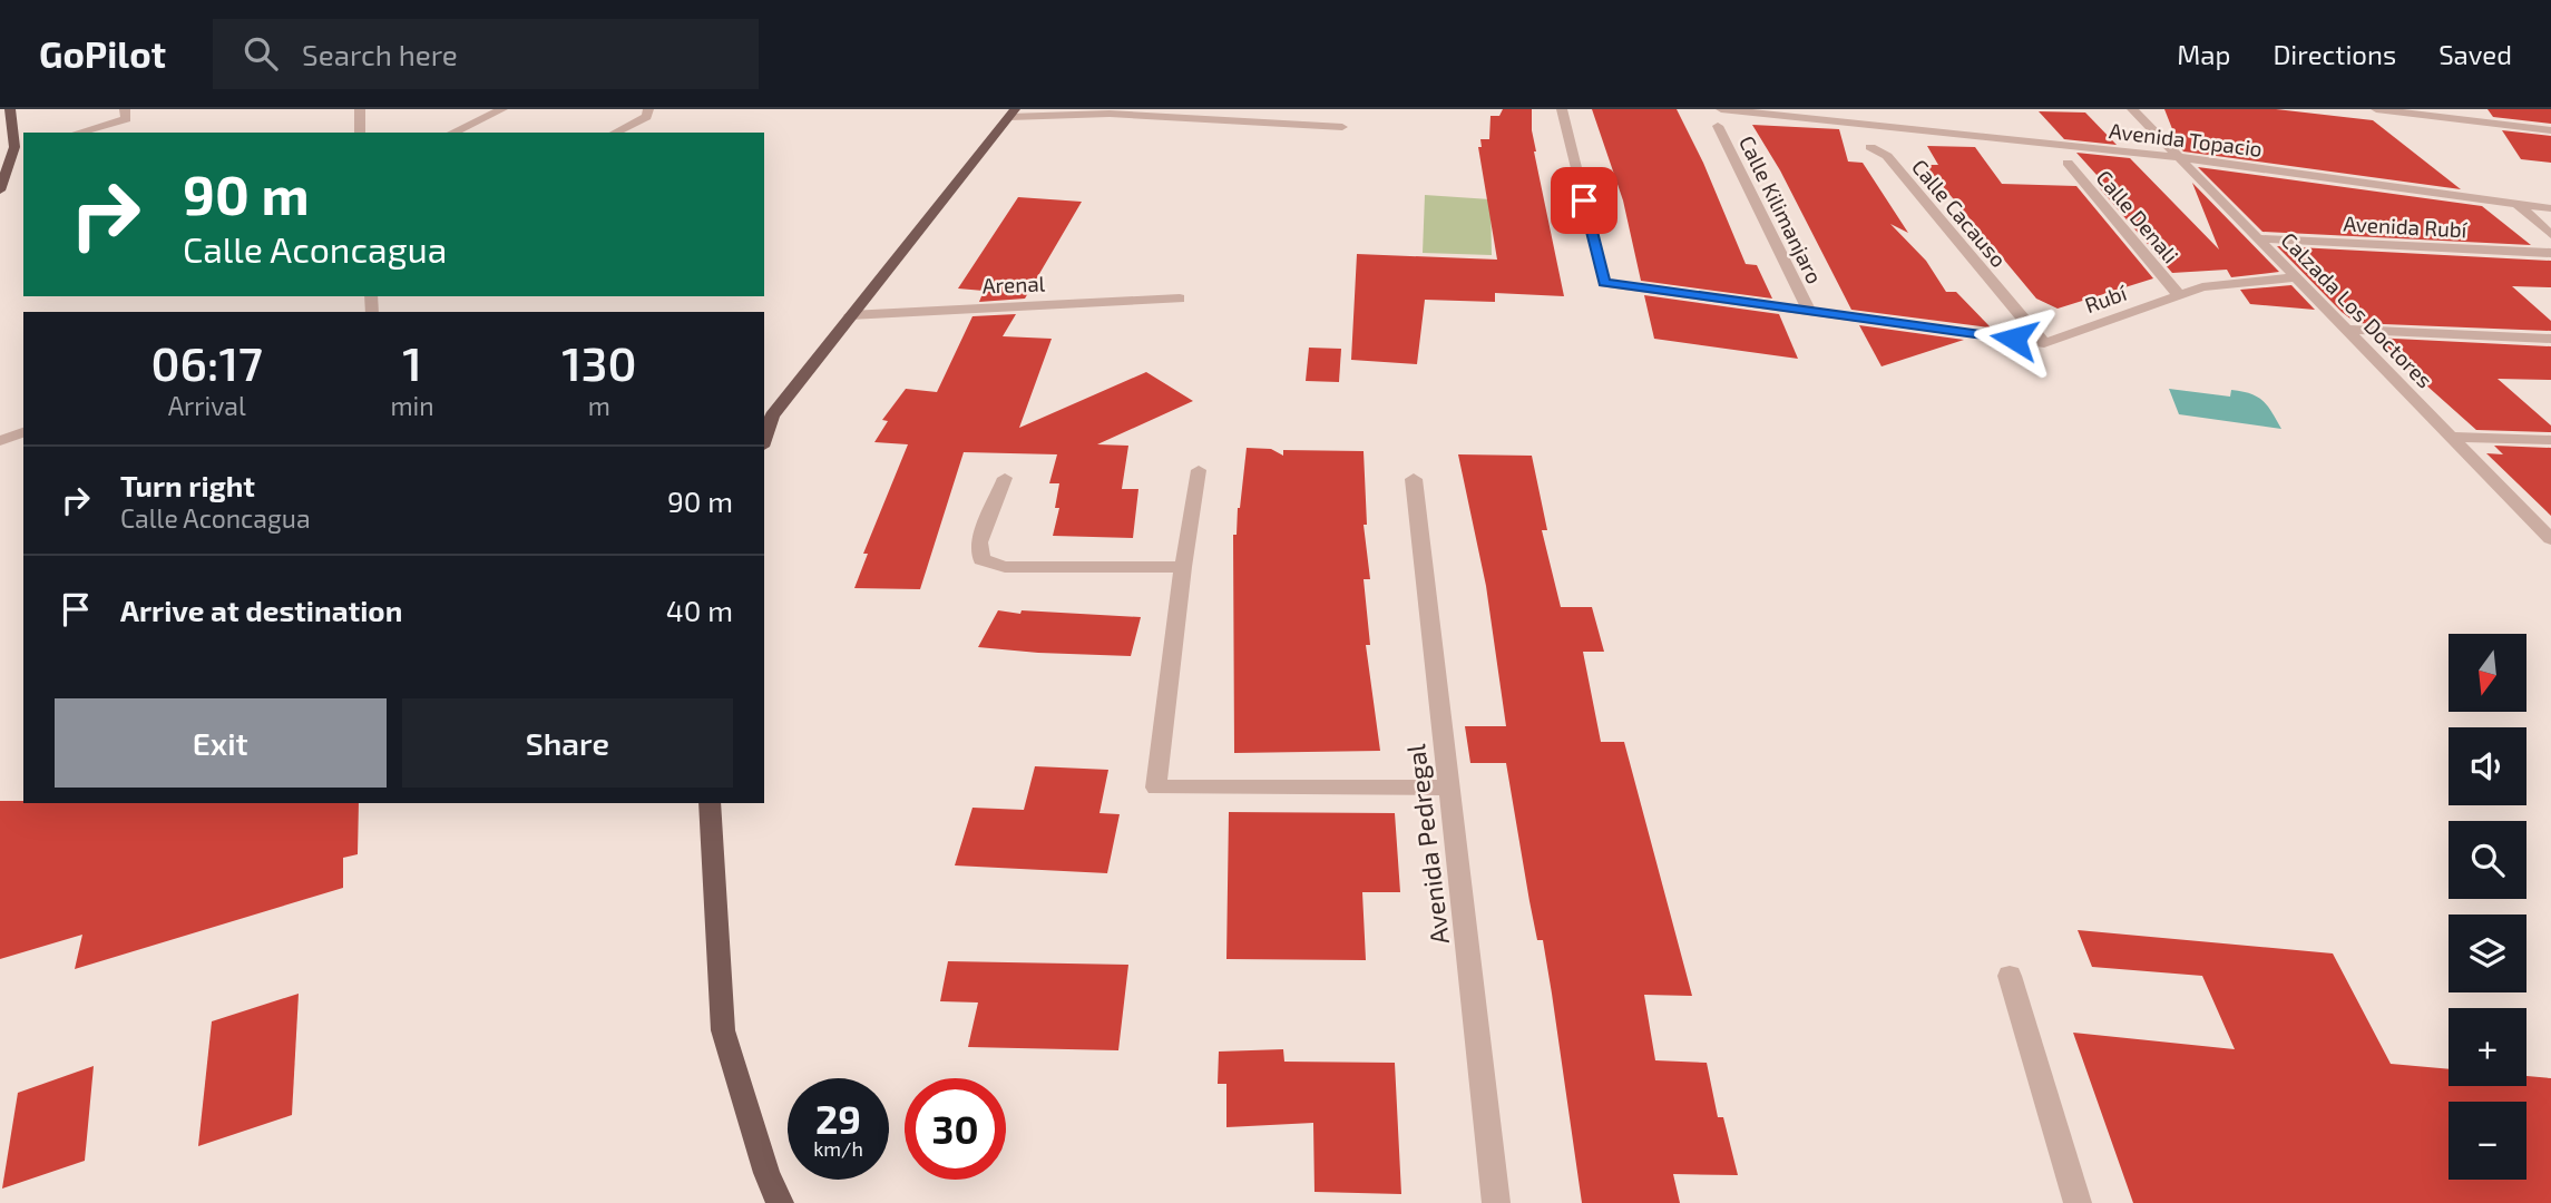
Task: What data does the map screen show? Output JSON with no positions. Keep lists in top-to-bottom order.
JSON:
{
  "streets": {
    "street": [
      "Avenida Topacio",
      "Calle Kilimanjaro",
      "Calle Cacauso",
      "Calle Denali",
      "Avenida Rubí",
      "Arenal",
      "Rubí",
      "Calzada Los Doctores",
      "Avenida Pedregal"
    ]
  },
  "crossings": [
    ["Avenida Topacio", "Calzada Los Doctores"],
    ["Calle Kilimanjaro", "Rubí"],
    ["Calle Cacauso", "Rubí"],
    ["Calle Denali", "Rubí"],
    ["Avenida Rubí", "Calzada Los Doctores"],
    ["Rubí", "Calzada Los Doctores"]
  ],
  "north": "bottom",
  "page": {
    "header": "GoPilot",
    "search": "Search here",
    "nav": ["Map", "Directions", "Saved"],
    "turn": ["90 m", "Calle Aconcagua"],
    "eta": [
      "06:17",
      "Arrival",
      "1",
      "min",
      "130",
      "m"
    ],
    "list": [
      {
        "name": "Turn right",
        "note": "Calle Aconcagua",
        "value": "90 m"
      },
      {
        "name": "Arrive at destination",
        "value": "40 m"
      }
    ],
    "map_buttons": ["+", "−"],
    "buttons": ["Exit", "Share"],
    "speed": "29 km/h",
    "limit": "30"
  }
}
